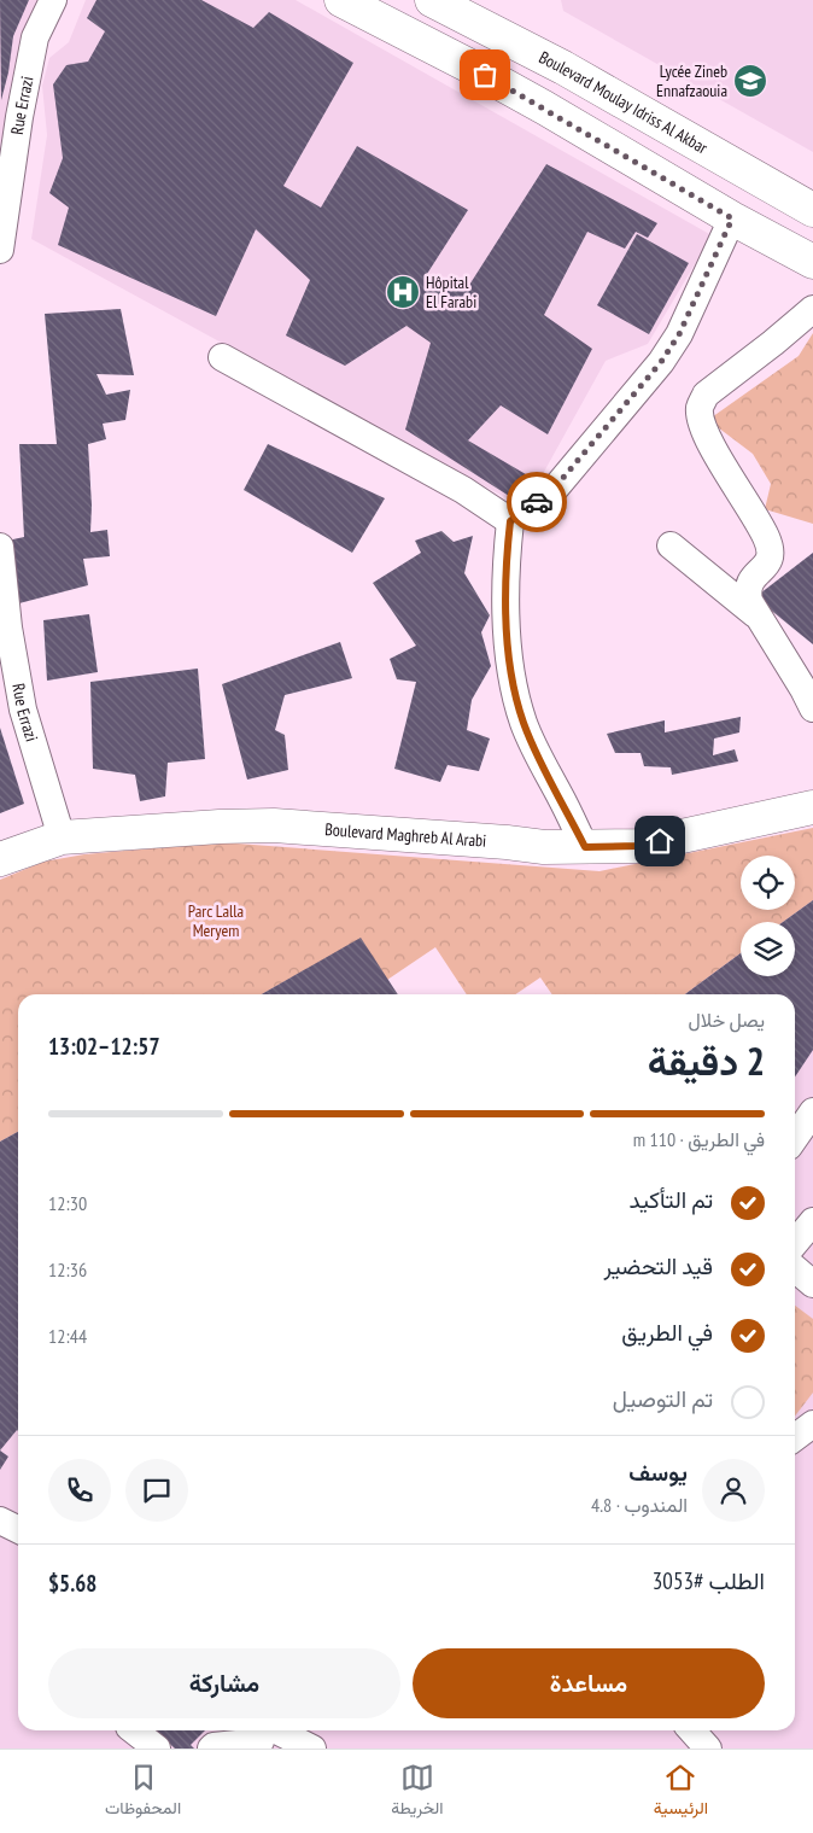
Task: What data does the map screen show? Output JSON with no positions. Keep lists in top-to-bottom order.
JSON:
{
  "streets": {
    "main road": ["Boulevard Moulay Idriss Al Akbar", "Boulevard Maghreb Al Arabi"],
    "street": ["Rue Errazi"]
  },
  "crossings": [
    ["Rue Errazi", "Boulevard Maghreb Al Arabi"]
  ],
  "parks": ["Parc Lalla Meryem"],
  "places": {
    "school or university": ["Lycée Zineb Ennafzaouia"],
    "hospital": ["Hôpital El Farabi"]
  },
  "page": {
    "heading": ["2 دقيقة", "يصل خلال", "12:57–13:02"],
    "panel": [
      "يوسف",
      "المندوب · 4.8",
      "الطلب #3053",
      "$5.68"
    ],
    "bar": "في الطريق · 110 m",
    "list": [
      ["تم التأكيد", "12:30"],
      ["قيد التحضير", "12:36"],
      ["في الطريق", "12:44"],
      "تم التوصيل"
    ],
    "buttons": ["مساعدة", "مشاركة"],
    "tabs": ["الرئيسية", "الخريطة", "المحفوظات"]
  }
}
